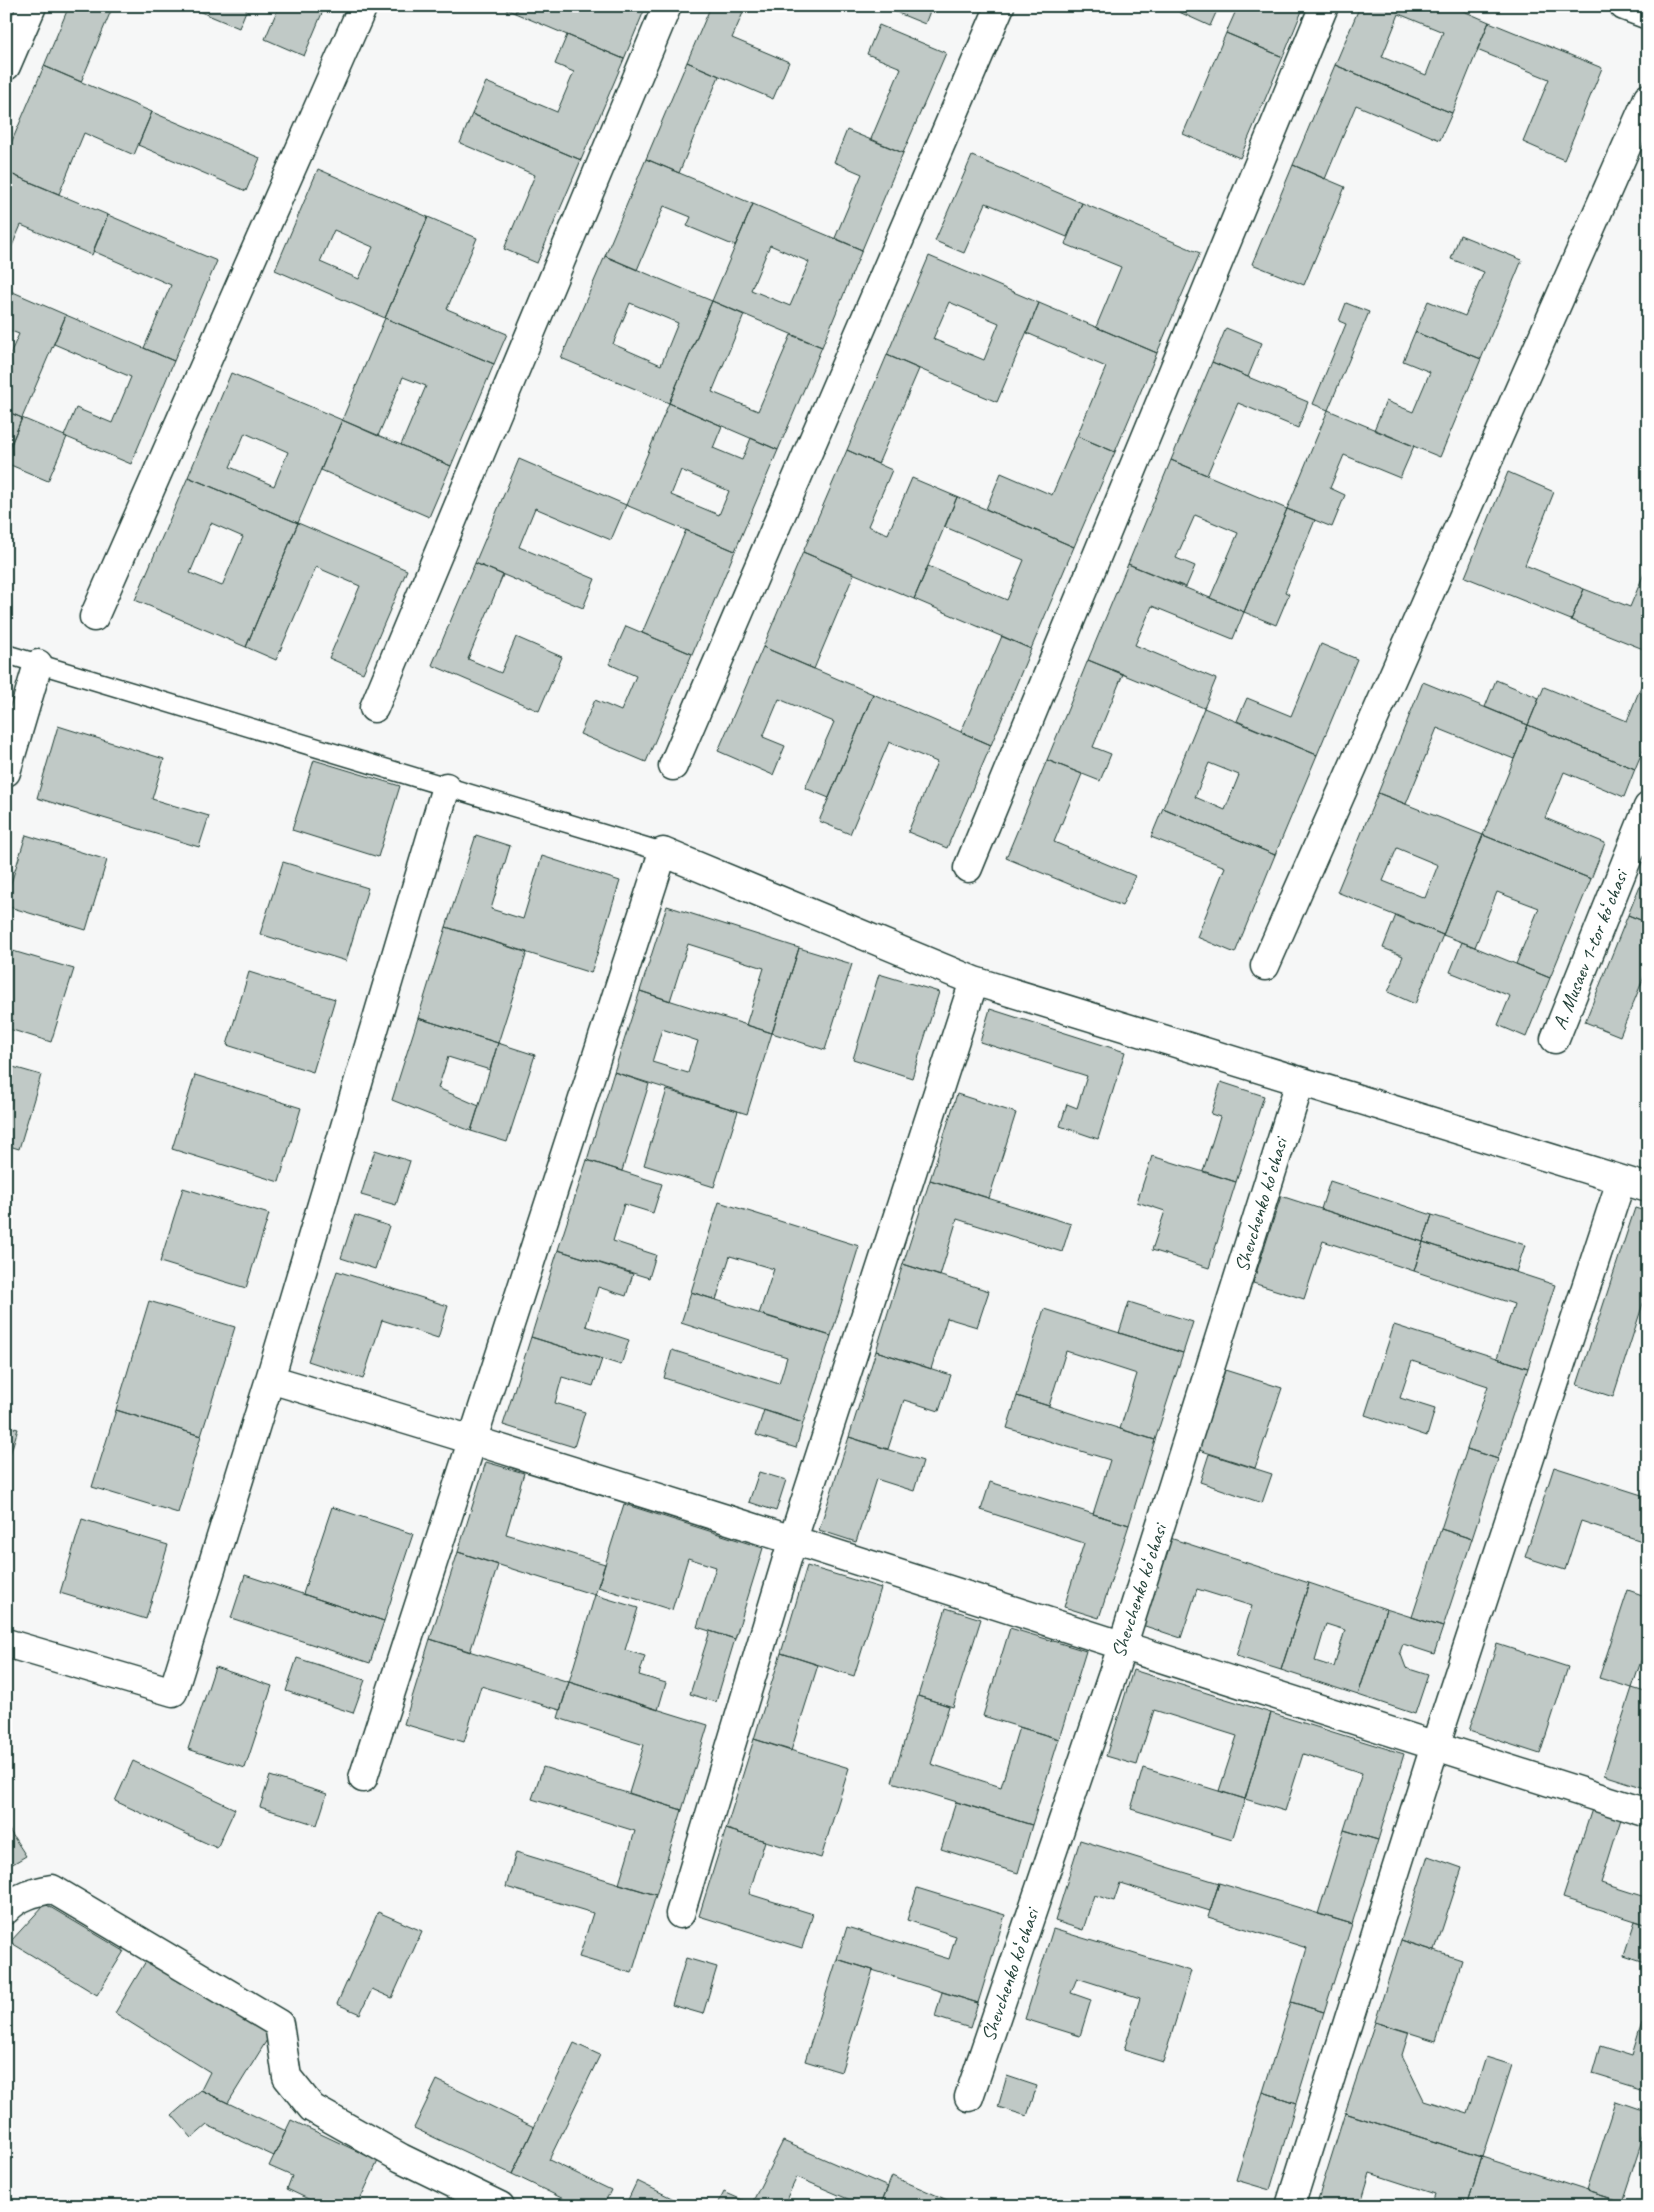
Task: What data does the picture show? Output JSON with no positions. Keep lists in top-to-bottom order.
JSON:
{
  "streets": {
    "street": ["A. Musaev 1-tor koʻchasi", "Shevchenko koʻchasi"]
  }
}
